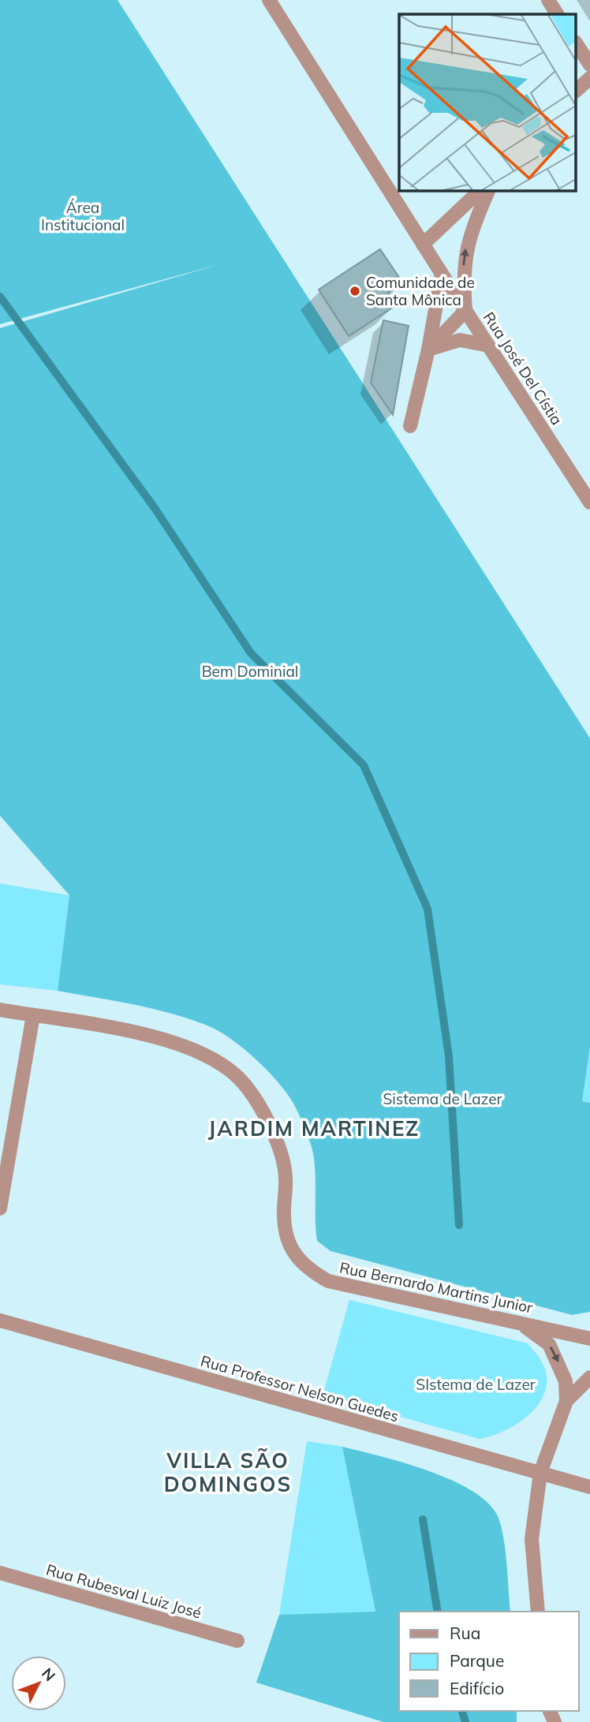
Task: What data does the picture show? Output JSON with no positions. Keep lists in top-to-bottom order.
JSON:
{
  "streets": {
    "street": [
      "Rua José Del Cístia",
      "Rua Bernardo Martins Junior",
      "Rua Professor Nelson Guedes",
      "Rua Rubesval Luiz José"
    ]
  },
  "districts": ["JARDIM MARTINEZ", "VILLA SÃO DOMINGOS"],
  "parks": [
    "Área Institucional",
    "Bem Dominial",
    "Sistema de Lazer",
    "SIstema de Lazer"
  ],
  "places": ["Comunidade de Santa Mônica"],
  "legend": ["Rua", "Parque", "Edifício"],
  "north": "top right"
}
